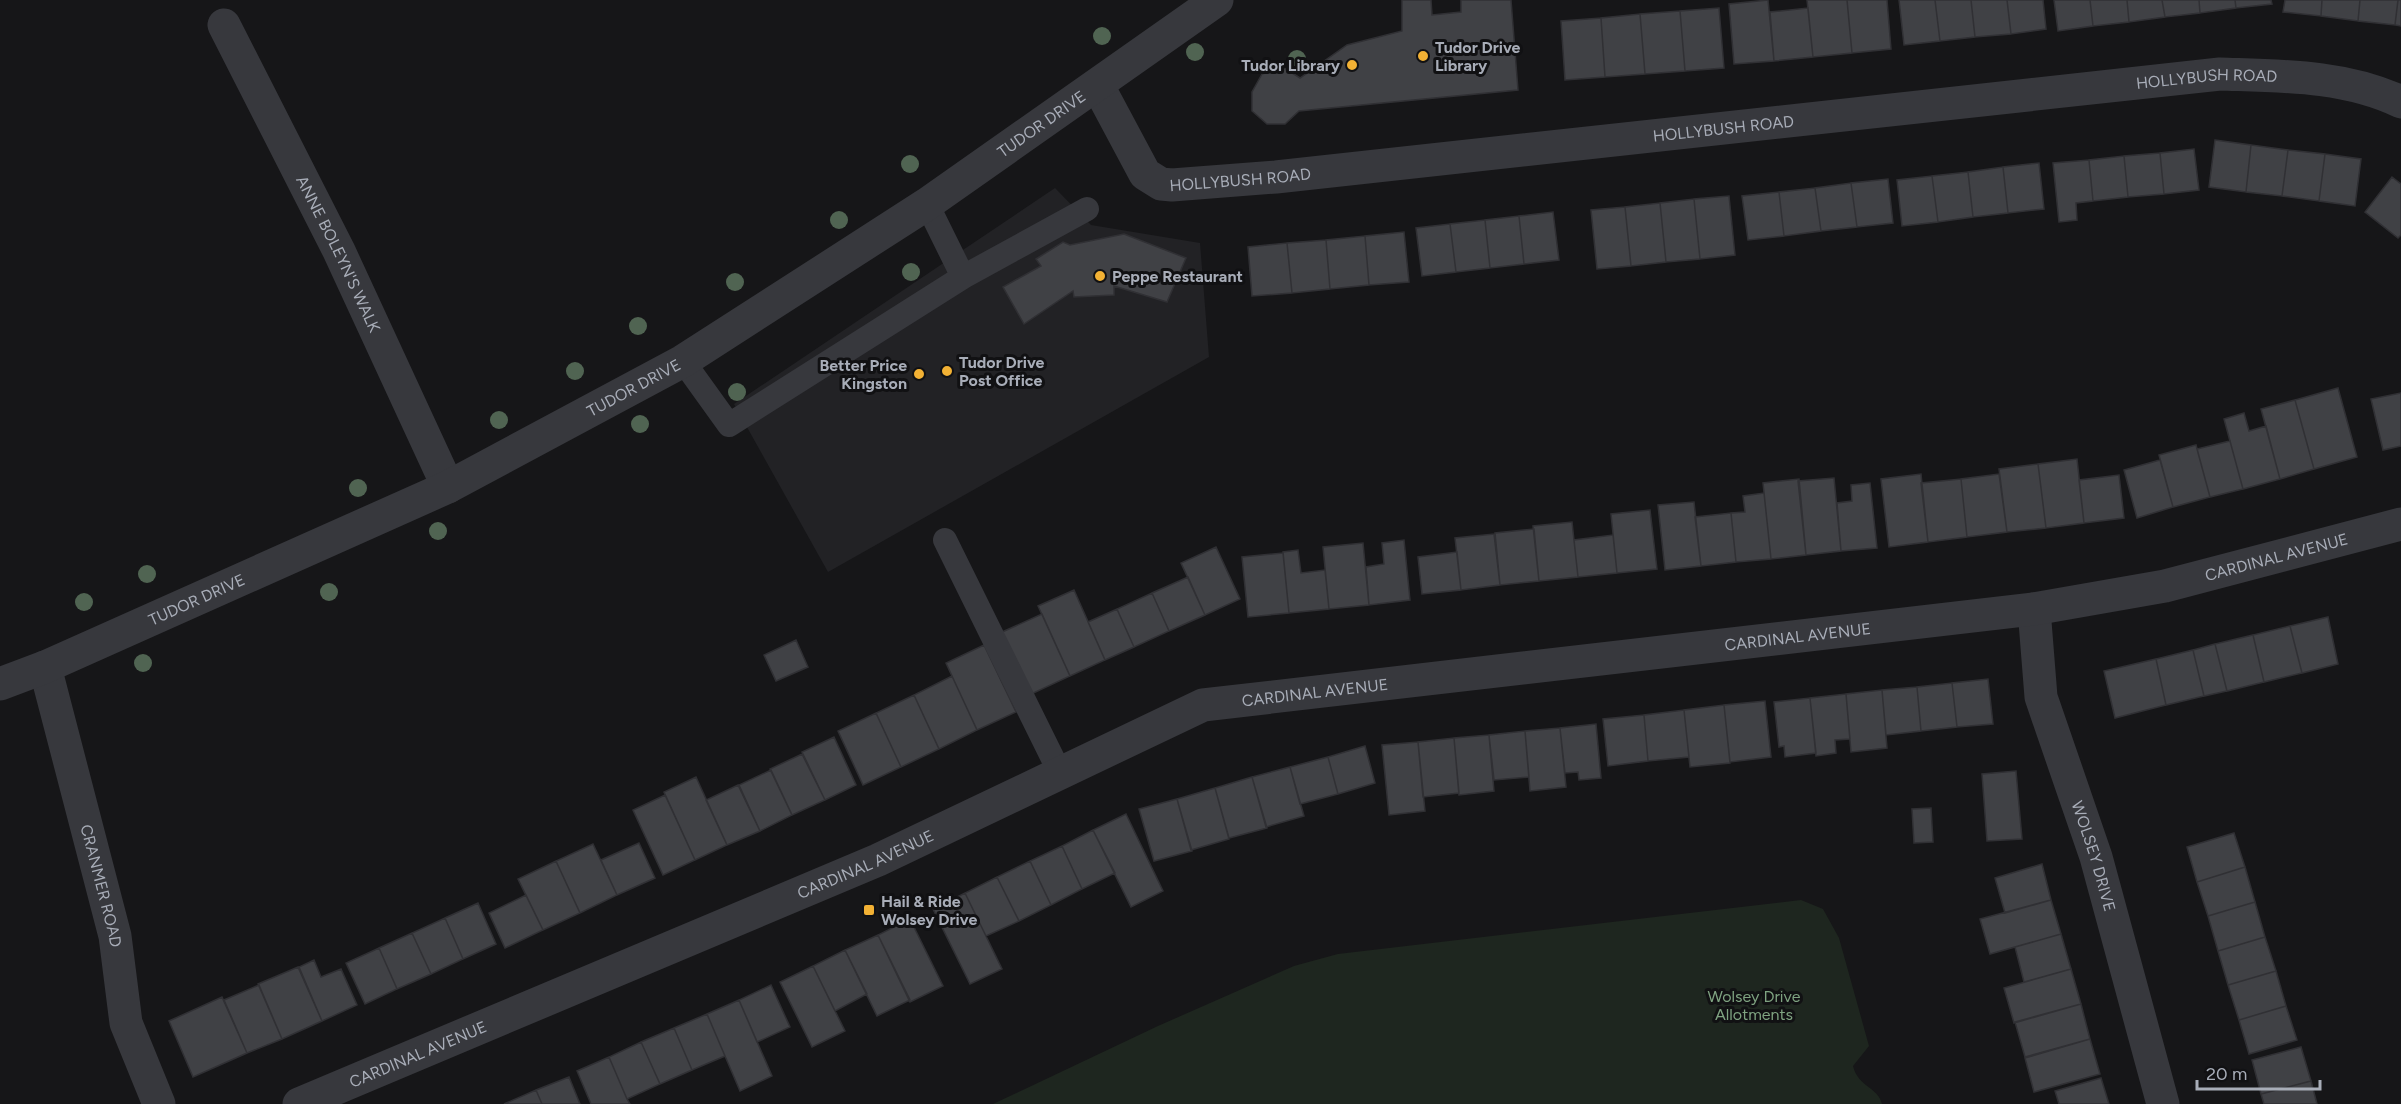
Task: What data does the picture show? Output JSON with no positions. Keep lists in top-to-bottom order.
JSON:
{
  "streets": {
    "street": [
      "HOLLYBUSH ROAD",
      "TUDOR DRIVE",
      "ANNE BOLEYN'S WALK",
      "CARDINAL AVENUE",
      "WOLSEY DRIVE",
      "CRANMER ROAD"
    ]
  },
  "crossings": [
    ["HOLLYBUSH ROAD", "TUDOR DRIVE"],
    ["TUDOR DRIVE", "ANNE BOLEYN'S WALK"],
    ["TUDOR DRIVE", "CRANMER ROAD"],
    ["CARDINAL AVENUE", "WOLSEY DRIVE"]
  ],
  "parks": ["Wolsey Drive Allotments"],
  "places": {
    "other": [
      "Tudor Drive Library",
      "Tudor Library",
      "Peppe Restaurant",
      "Tudor Drive Post Office",
      "Better Price Kingston"
    ],
    "transit": ["Hail & Ride Wolsey Drive"]
  },
  "scale_bar": "20 m"
}
